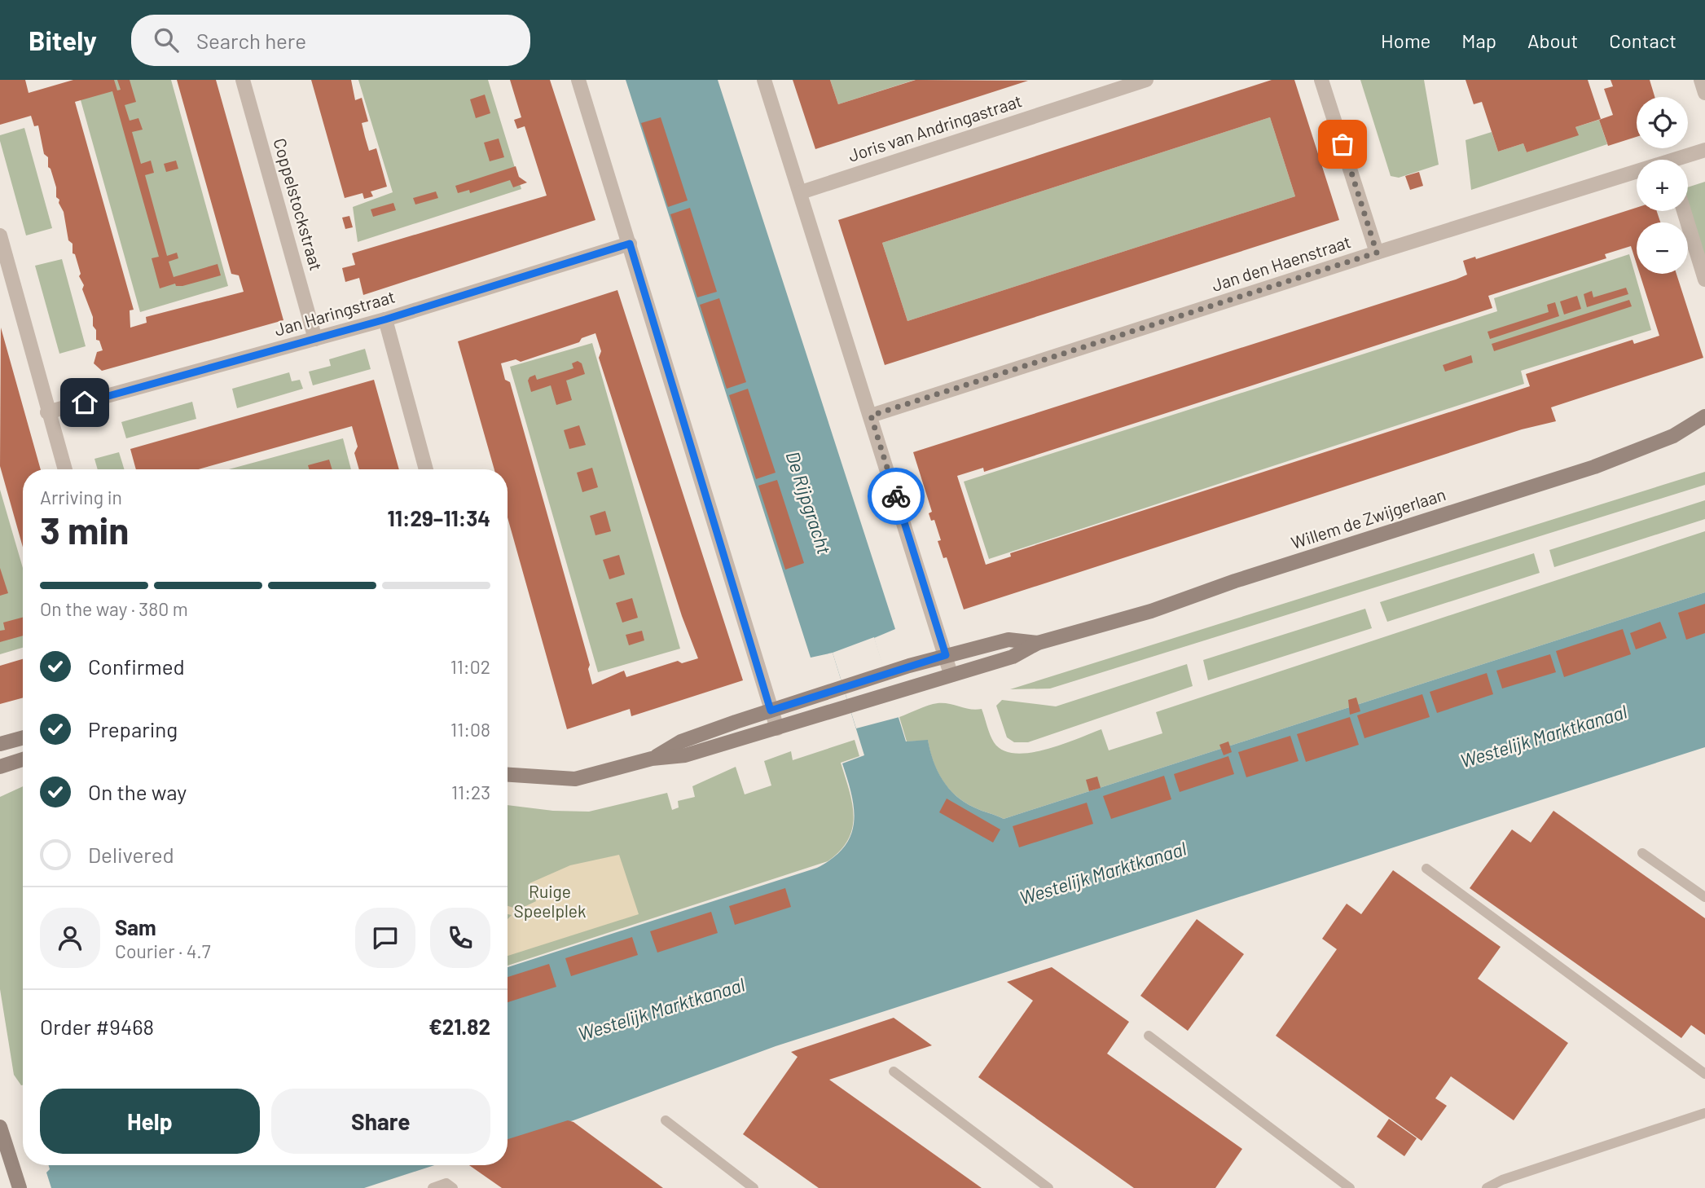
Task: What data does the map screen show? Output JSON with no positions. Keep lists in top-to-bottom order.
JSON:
{
  "streets": {
    "street": [
      "Joris van Andringastraat",
      "Coppelstockstraat",
      "Jan den Haenstraat",
      "Jan Haringstraat",
      "Willem de Zwijgerlaan"
    ]
  },
  "crossings": [
    ["Coppelstockstraat", "Jan Haringstraat"]
  ],
  "water": ["De Rijpgracht", "Westelijk Marktkanaal"],
  "parks": ["Ruige Speelplek"],
  "page": {
    "header": "Bitely",
    "search": "Search here",
    "nav": [
      "Home",
      "Map",
      "About",
      "Contact"
    ],
    "map_buttons": ["+", "−"],
    "heading": ["3 min", "Arriving in", "11:29–11:34"],
    "panel": [
      "Sam",
      "Courier · 4.7",
      "Order #9468",
      "€21.82"
    ],
    "bar": "On the way · 380 m",
    "list": [
      ["Confirmed", "11:02"],
      ["Preparing", "11:08"],
      ["On the way", "11:23"],
      "Delivered"
    ],
    "buttons": ["Help", "Share"]
  }
}
